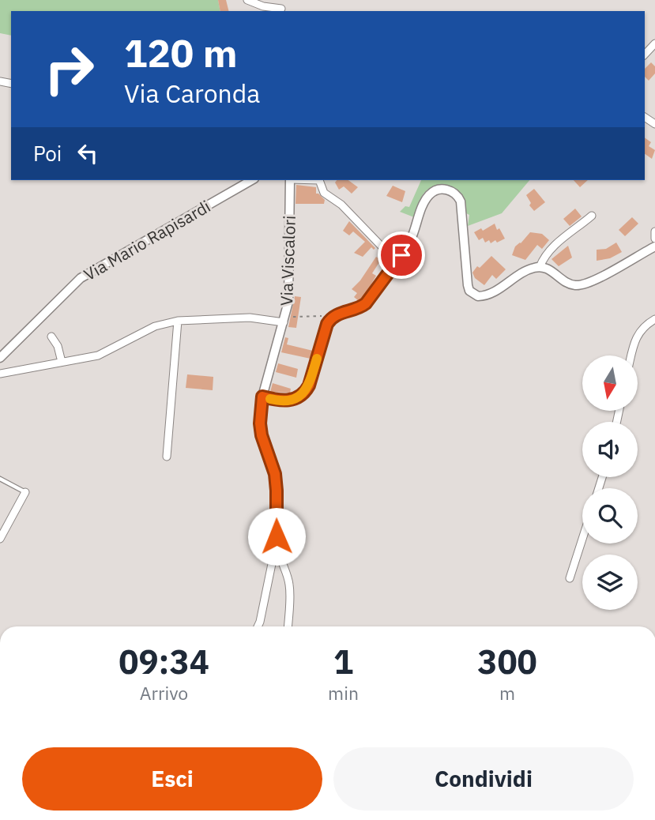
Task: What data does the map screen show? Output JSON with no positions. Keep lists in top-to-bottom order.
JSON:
{
  "streets": {
    "street": ["Via Mario Rapisardi", "Via Viscalori"]
  },
  "north": "bottom",
  "page": {
    "turn": ["120 m", "Via Caronda"],
    "then": "Poi",
    "eta": [
      "09:34",
      "Arrivo",
      "1",
      "min",
      "300",
      "m"
    ],
    "buttons": ["Esci", "Condividi"]
  }
}
